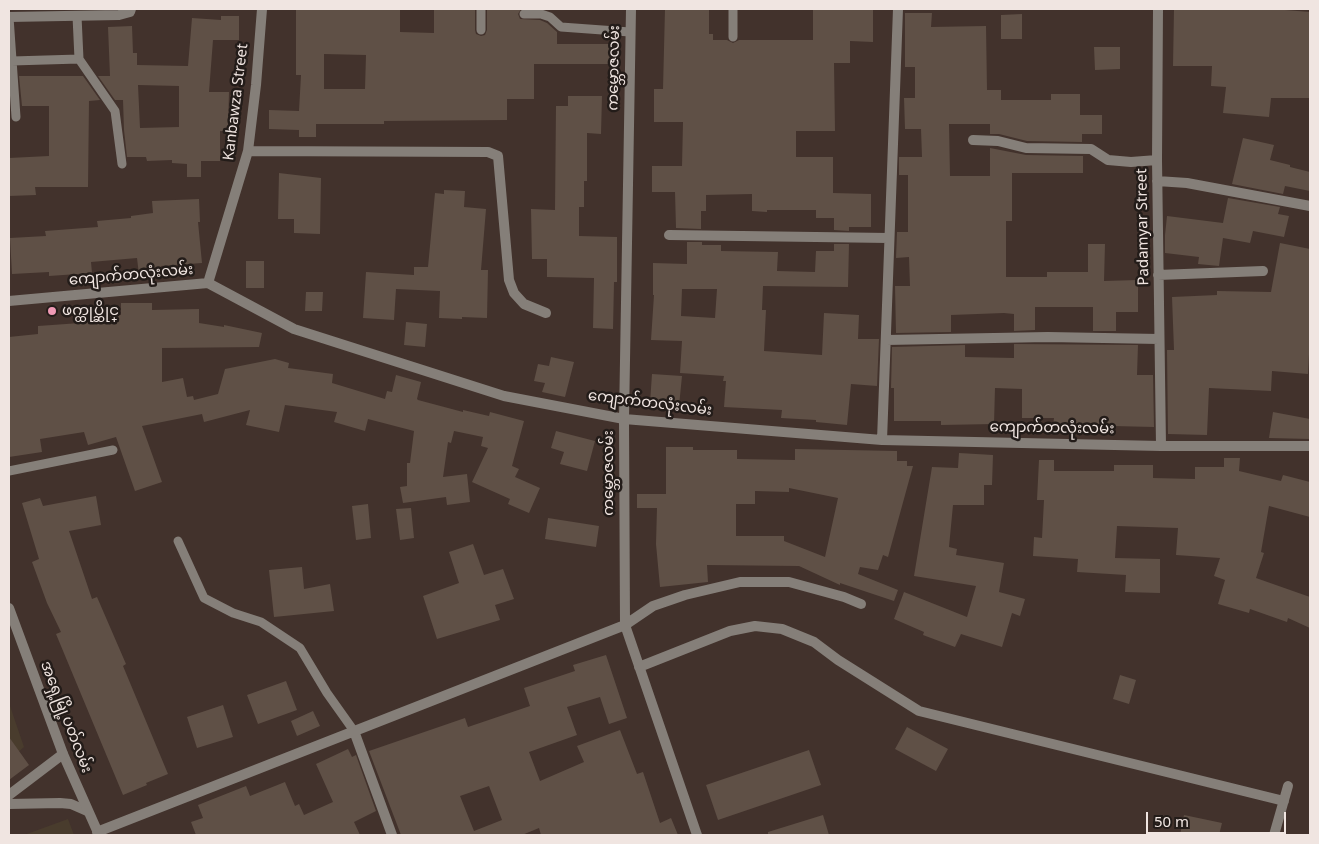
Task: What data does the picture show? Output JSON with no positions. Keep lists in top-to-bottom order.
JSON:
{
  "streets": {
    "street": [
      "ကမ္ဘောဇလမ်း",
      "Kanbawza Street",
      "Padamyar Street",
      "ကျောက်တလုံးလမ်း",
      "အရှေ့မြို့ပတ်လမ်း"
    ]
  },
  "crossings": [
    ["ကမ္ဘောဇလမ်း", "ကျောက်တလုံးလမ်း"],
    ["Kanbawza Street", "ကျောက်တလုံးလမ်း"],
    ["Padamyar Street", "ကျောက်တလုံးလမ်း"]
  ],
  "places": ["ဖက္ထုပ္ဆိုင္"],
  "scale_bar": "50 m"
}
